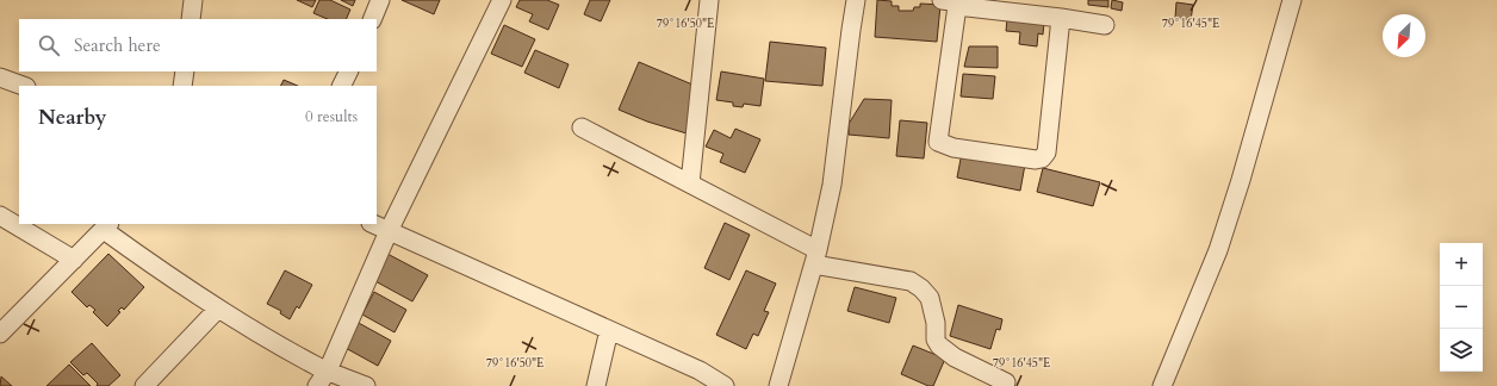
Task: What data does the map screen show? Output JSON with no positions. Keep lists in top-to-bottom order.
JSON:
{
  "north": "bottom left",
  "page": {
    "search": "Search here",
    "heading": ["Nearby", "0 results"],
    "map_buttons": ["+", "−"]
  },
  "coordinates": ["79°16'50\"E", "79°16'45\"E"]
}
